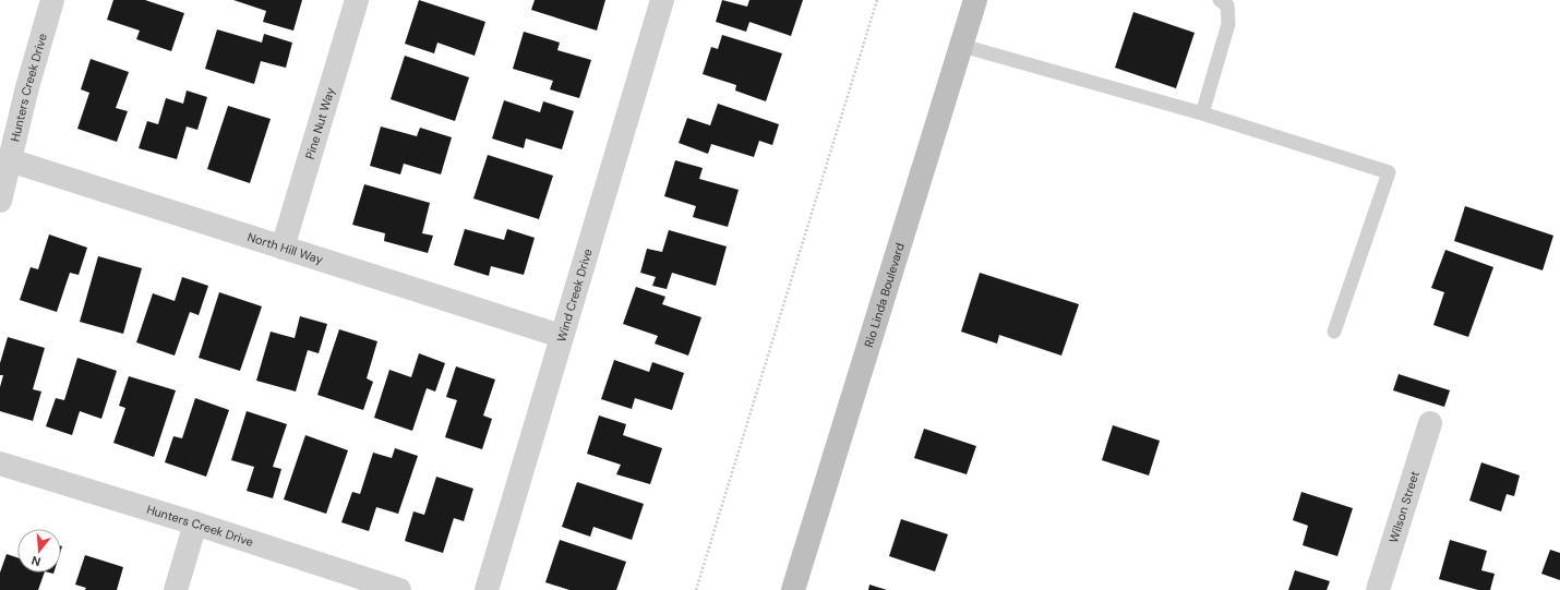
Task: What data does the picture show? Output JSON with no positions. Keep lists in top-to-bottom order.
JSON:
{
  "streets": {
    "main road": ["Rio Linda Boulevard"],
    "street": [
      "Hunters Creek Drive",
      "Pine Nut Way",
      "North Hill Way",
      "Wind Creek Drive",
      "Wilson Street"
    ]
  },
  "crossings": [
    ["Hunters Creek Drive", "North Hill Way"],
    ["Pine Nut Way", "North Hill Way"],
    ["North Hill Way", "Wind Creek Drive"]
  ],
  "north": "bottom"
}
